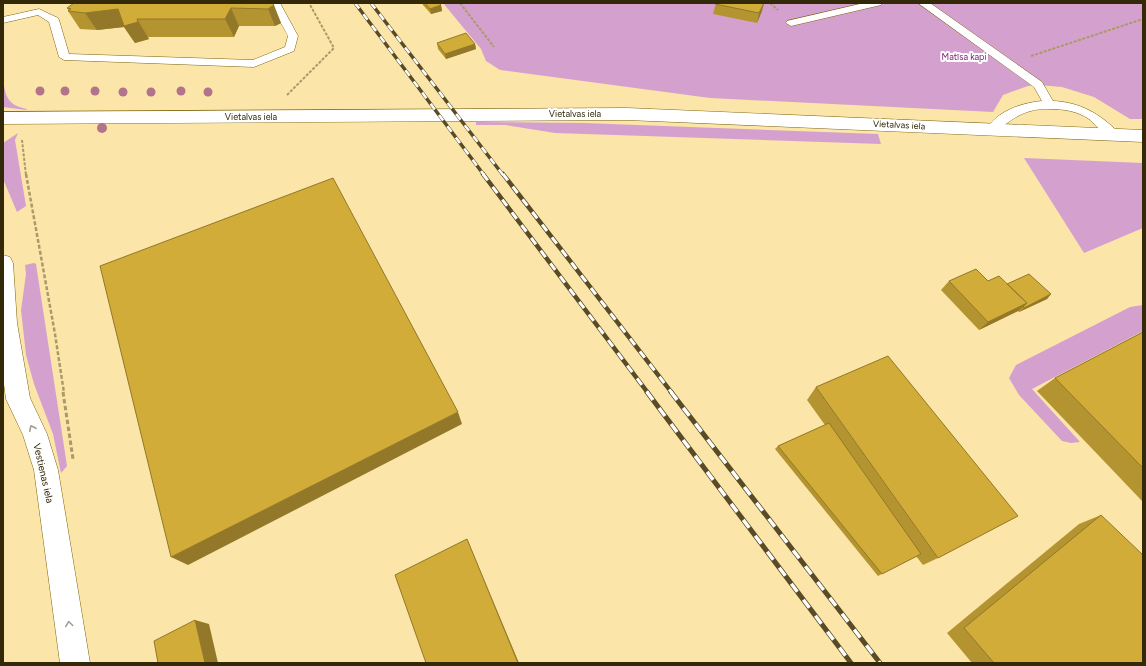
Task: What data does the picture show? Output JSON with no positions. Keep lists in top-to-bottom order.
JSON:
{
  "streets": {
    "street": ["Vietalvas iela", "Vestienas iela"]
  },
  "one_way": ["Vestienas iela"],
  "parks": ["Matīsa kapi"]
}
